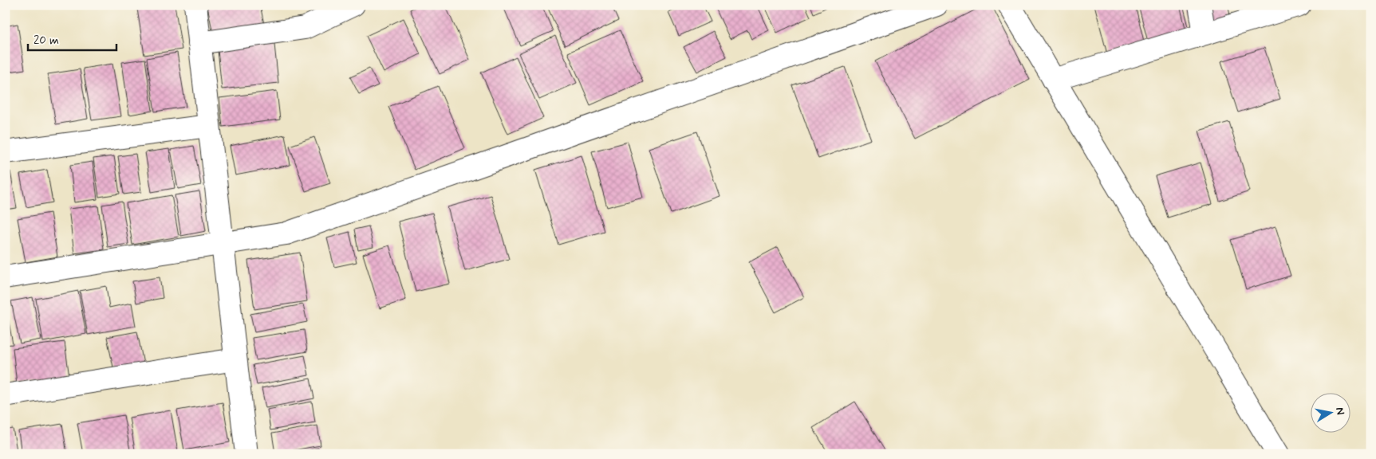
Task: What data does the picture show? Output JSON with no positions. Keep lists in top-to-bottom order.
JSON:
{
  "scale_bar": "20 m",
  "north": "right"
}
